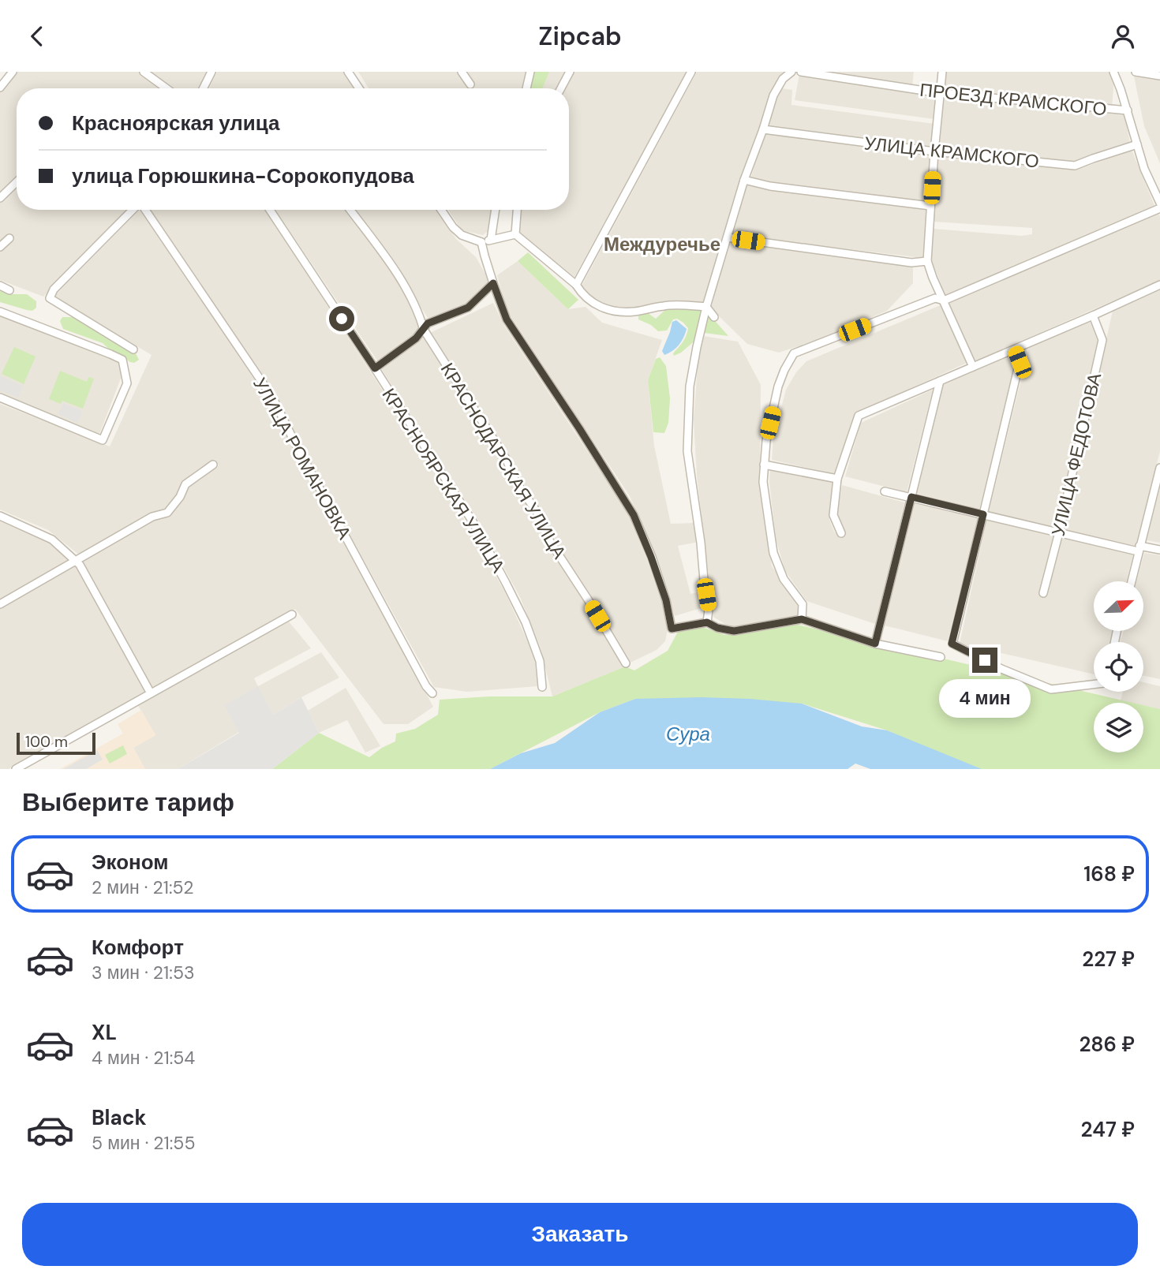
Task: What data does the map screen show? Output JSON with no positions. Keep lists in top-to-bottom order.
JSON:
{
  "streets": {
    "street": [
      "ПРОЕЗД КРАМСКОГО",
      "УЛИЦА КРАМСКОГО",
      "УЛИЦА ФЕДОТОВА",
      "УЛИЦА РОМАНОВКА",
      "КРАСНОДАРСКАЯ УЛИЦА",
      "КРАСНОЯРСКАЯ УЛИЦА"
    ]
  },
  "districts": ["Междуречье"],
  "water": ["Сура"],
  "scale_bar": "100 m",
  "north": "top right",
  "page": {
    "header": "Zipcab",
    "banner": ["Красноярская улица", "улица Горюшкина-Сорокопудова"],
    "bubble": "4 мин",
    "scale": "100 m",
    "heading": "Выберите тариф",
    "list": [
      {
        "name": "Эконом",
        "note": "2 мин · 21:52",
        "value": "168 ₽"
      },
      {
        "name": "Комфорт",
        "note": "3 мин · 21:53",
        "value": "227 ₽"
      },
      {
        "name": "XL",
        "note": "4 мин · 21:54",
        "value": "286 ₽"
      },
      {
        "name": "Black",
        "note": "5 мин · 21:55",
        "value": "247 ₽"
      }
    ],
    "buttons": "Заказать"
  }
}
